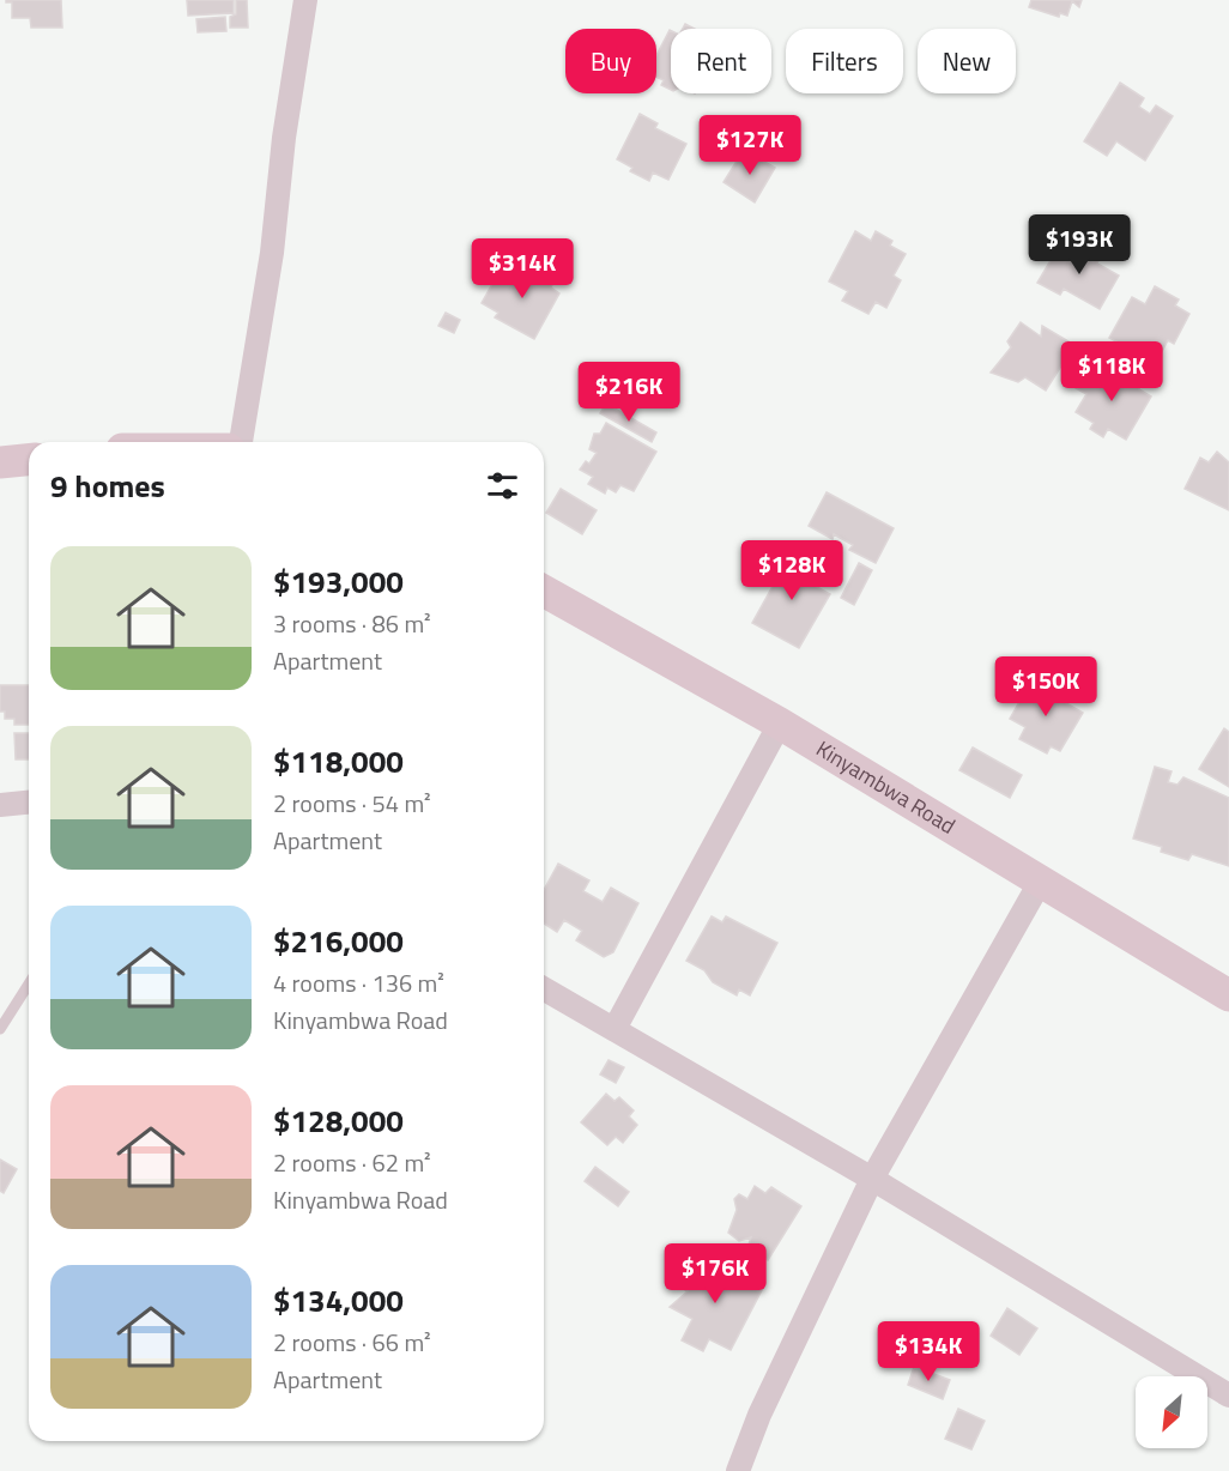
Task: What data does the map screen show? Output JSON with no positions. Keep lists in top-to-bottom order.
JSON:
{
  "streets": {
    "street": ["Kinyambwa Road"]
  },
  "north": "bottom left",
  "page": {
    "chip": [
      "Buy",
      "Rent",
      "Filters",
      "New"
    ],
    "price": [
      "$127K",
      "$193K",
      "$314K",
      "$118K",
      "$216K",
      "$128K",
      "$150K",
      "$176K",
      "$134K"
    ],
    "heading": "9 homes",
    "list": [
      {
        "name": "$193,000",
        "note": "3 rooms · 86 m² · Apartment"
      },
      {
        "name": "$118,000",
        "note": "2 rooms · 54 m² · Apartment"
      },
      {
        "name": "$216,000",
        "note": "4 rooms · 136 m² · Kinyambwa Road"
      },
      {
        "name": "$128,000",
        "note": "2 rooms · 62 m² · Kinyambwa Road"
      },
      {
        "name": "$134,000",
        "note": "2 rooms · 66 m² · Apartment"
      }
    ]
  }
}
